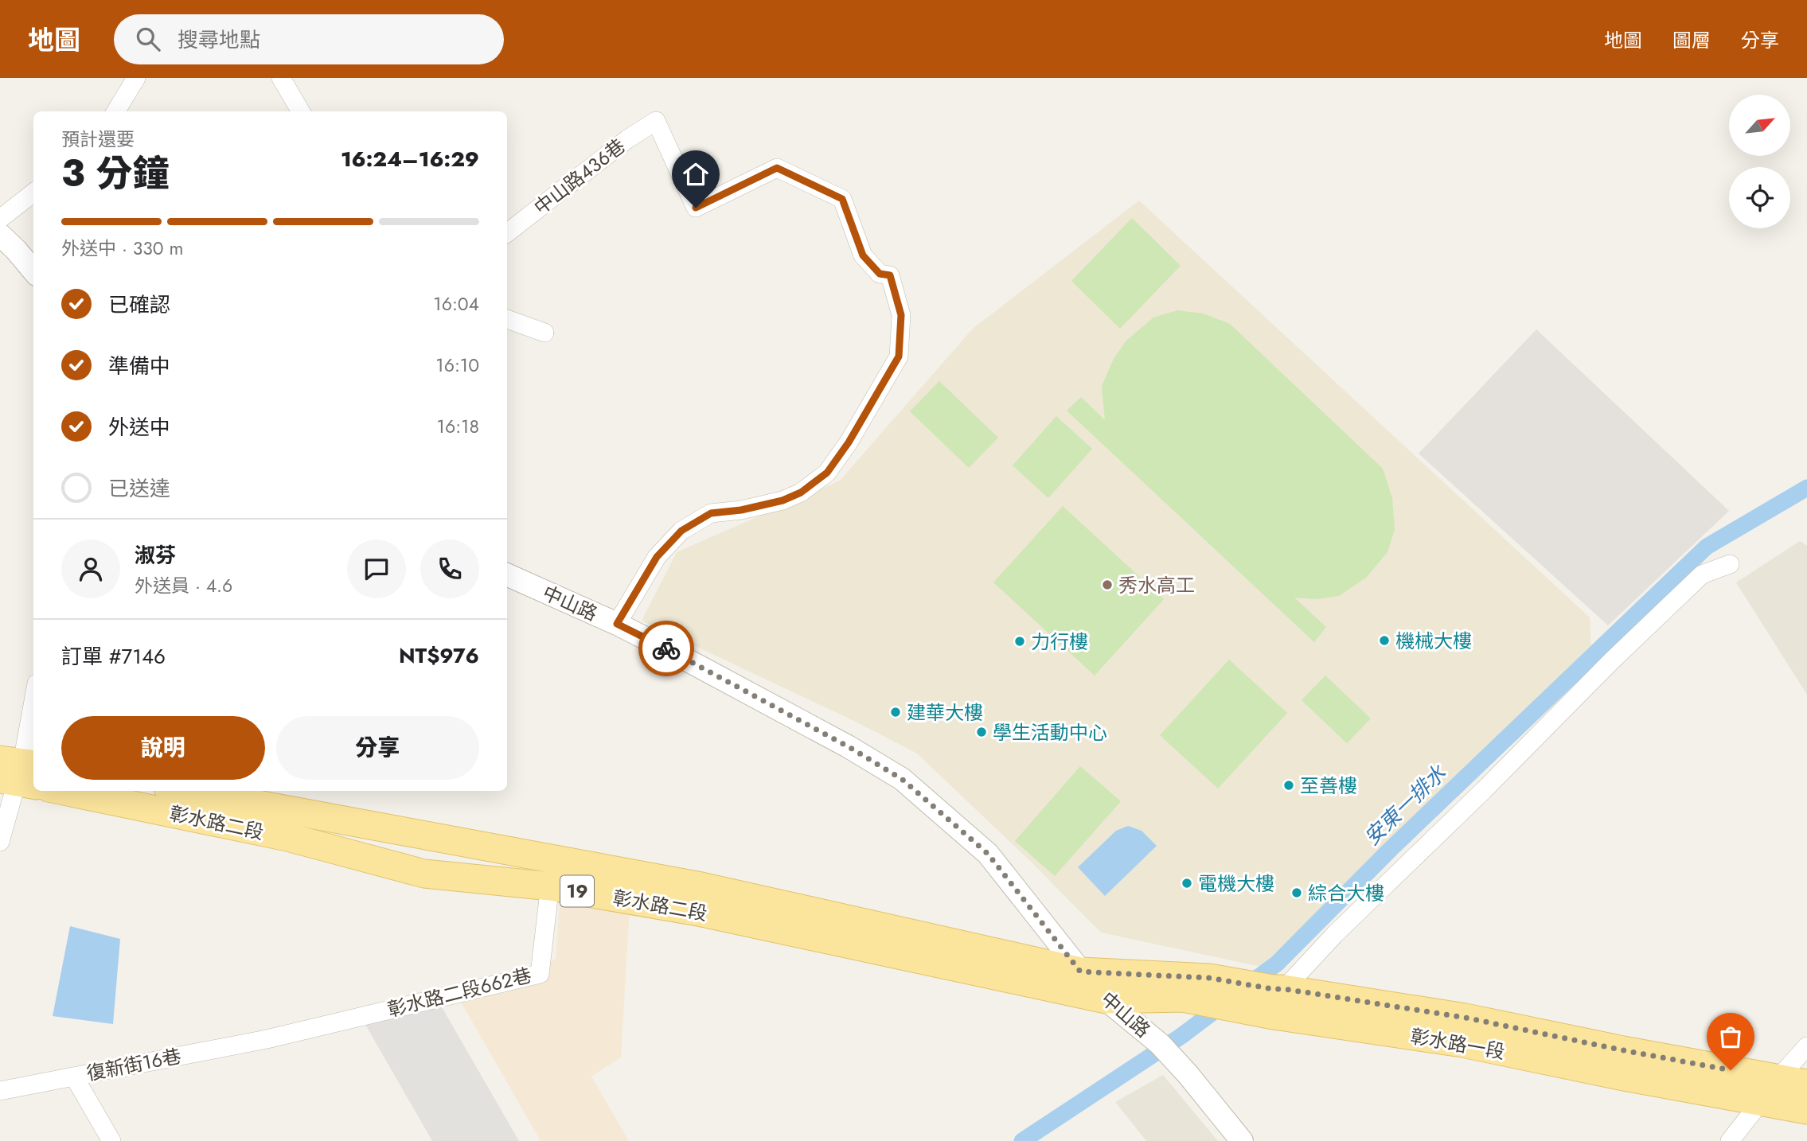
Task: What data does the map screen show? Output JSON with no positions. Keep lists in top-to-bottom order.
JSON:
{
  "streets": {
    "main road": ["彰水路二段", "19", "彰水路一段"],
    "street": [
      "中山路436巷",
      "中山路",
      "彰水路二段662巷",
      "復新街16巷"
    ]
  },
  "crossings": [
    ["中山路436巷", "中山路"],
    ["中山路", "彰水路二段"],
    ["中山路", "彰水路一段"],
    ["彰水路二段", "彰水路二段662巷"],
    ["彰水路二段", "彰水路一段"],
    ["彰水路二段662巷", "復新街16巷"]
  ],
  "water": ["安東一排水"],
  "places": [
    "秀水高工",
    "機械大樓",
    "力行樓",
    "建華大樓",
    "學生活動中心",
    "至善樓",
    "電機大樓",
    "綜合大樓"
  ],
  "north": "top right",
  "page": {
    "header": "地圖",
    "search": "搜尋地點",
    "nav": ["地圖", "圖層", "分享"],
    "heading": ["3 分鐘", "預計還要", "16:24–16:29"],
    "panel": [
      "淑芬",
      "外送員 · 4.6",
      "訂單 #7146",
      "NT$976"
    ],
    "bar": "外送中 · 330 m",
    "list": [
      ["已確認", "16:04"],
      ["準備中", "16:10"],
      ["外送中", "16:18"],
      "已送達"
    ],
    "buttons": ["說明", "分享"]
  }
}
